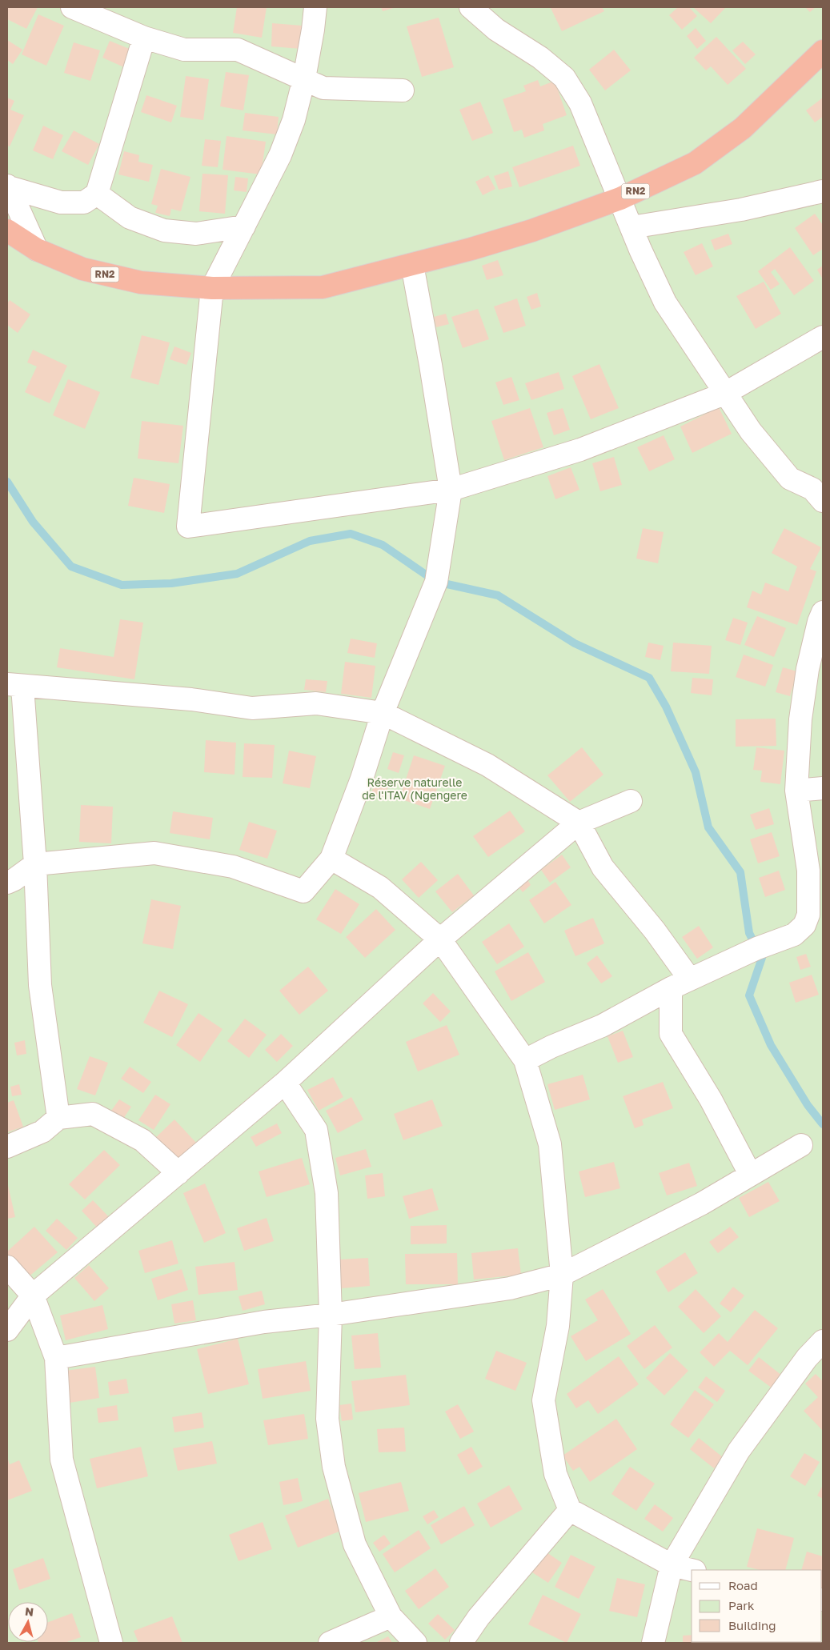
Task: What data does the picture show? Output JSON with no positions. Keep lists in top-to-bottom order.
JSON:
{
  "streets": {
    "highway": ["RN2"]
  },
  "parks": ["Réserve naturelle de l'ITAV (Ngengere"],
  "legend": ["Road", "Park", "Building"],
  "north": "top"
}
